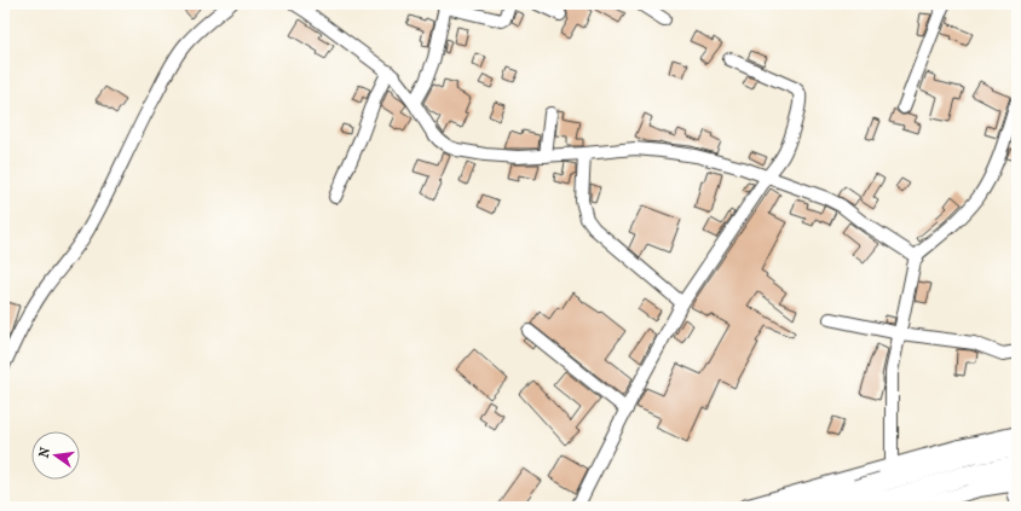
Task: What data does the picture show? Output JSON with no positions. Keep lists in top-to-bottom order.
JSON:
{
  "north": "left"
}
